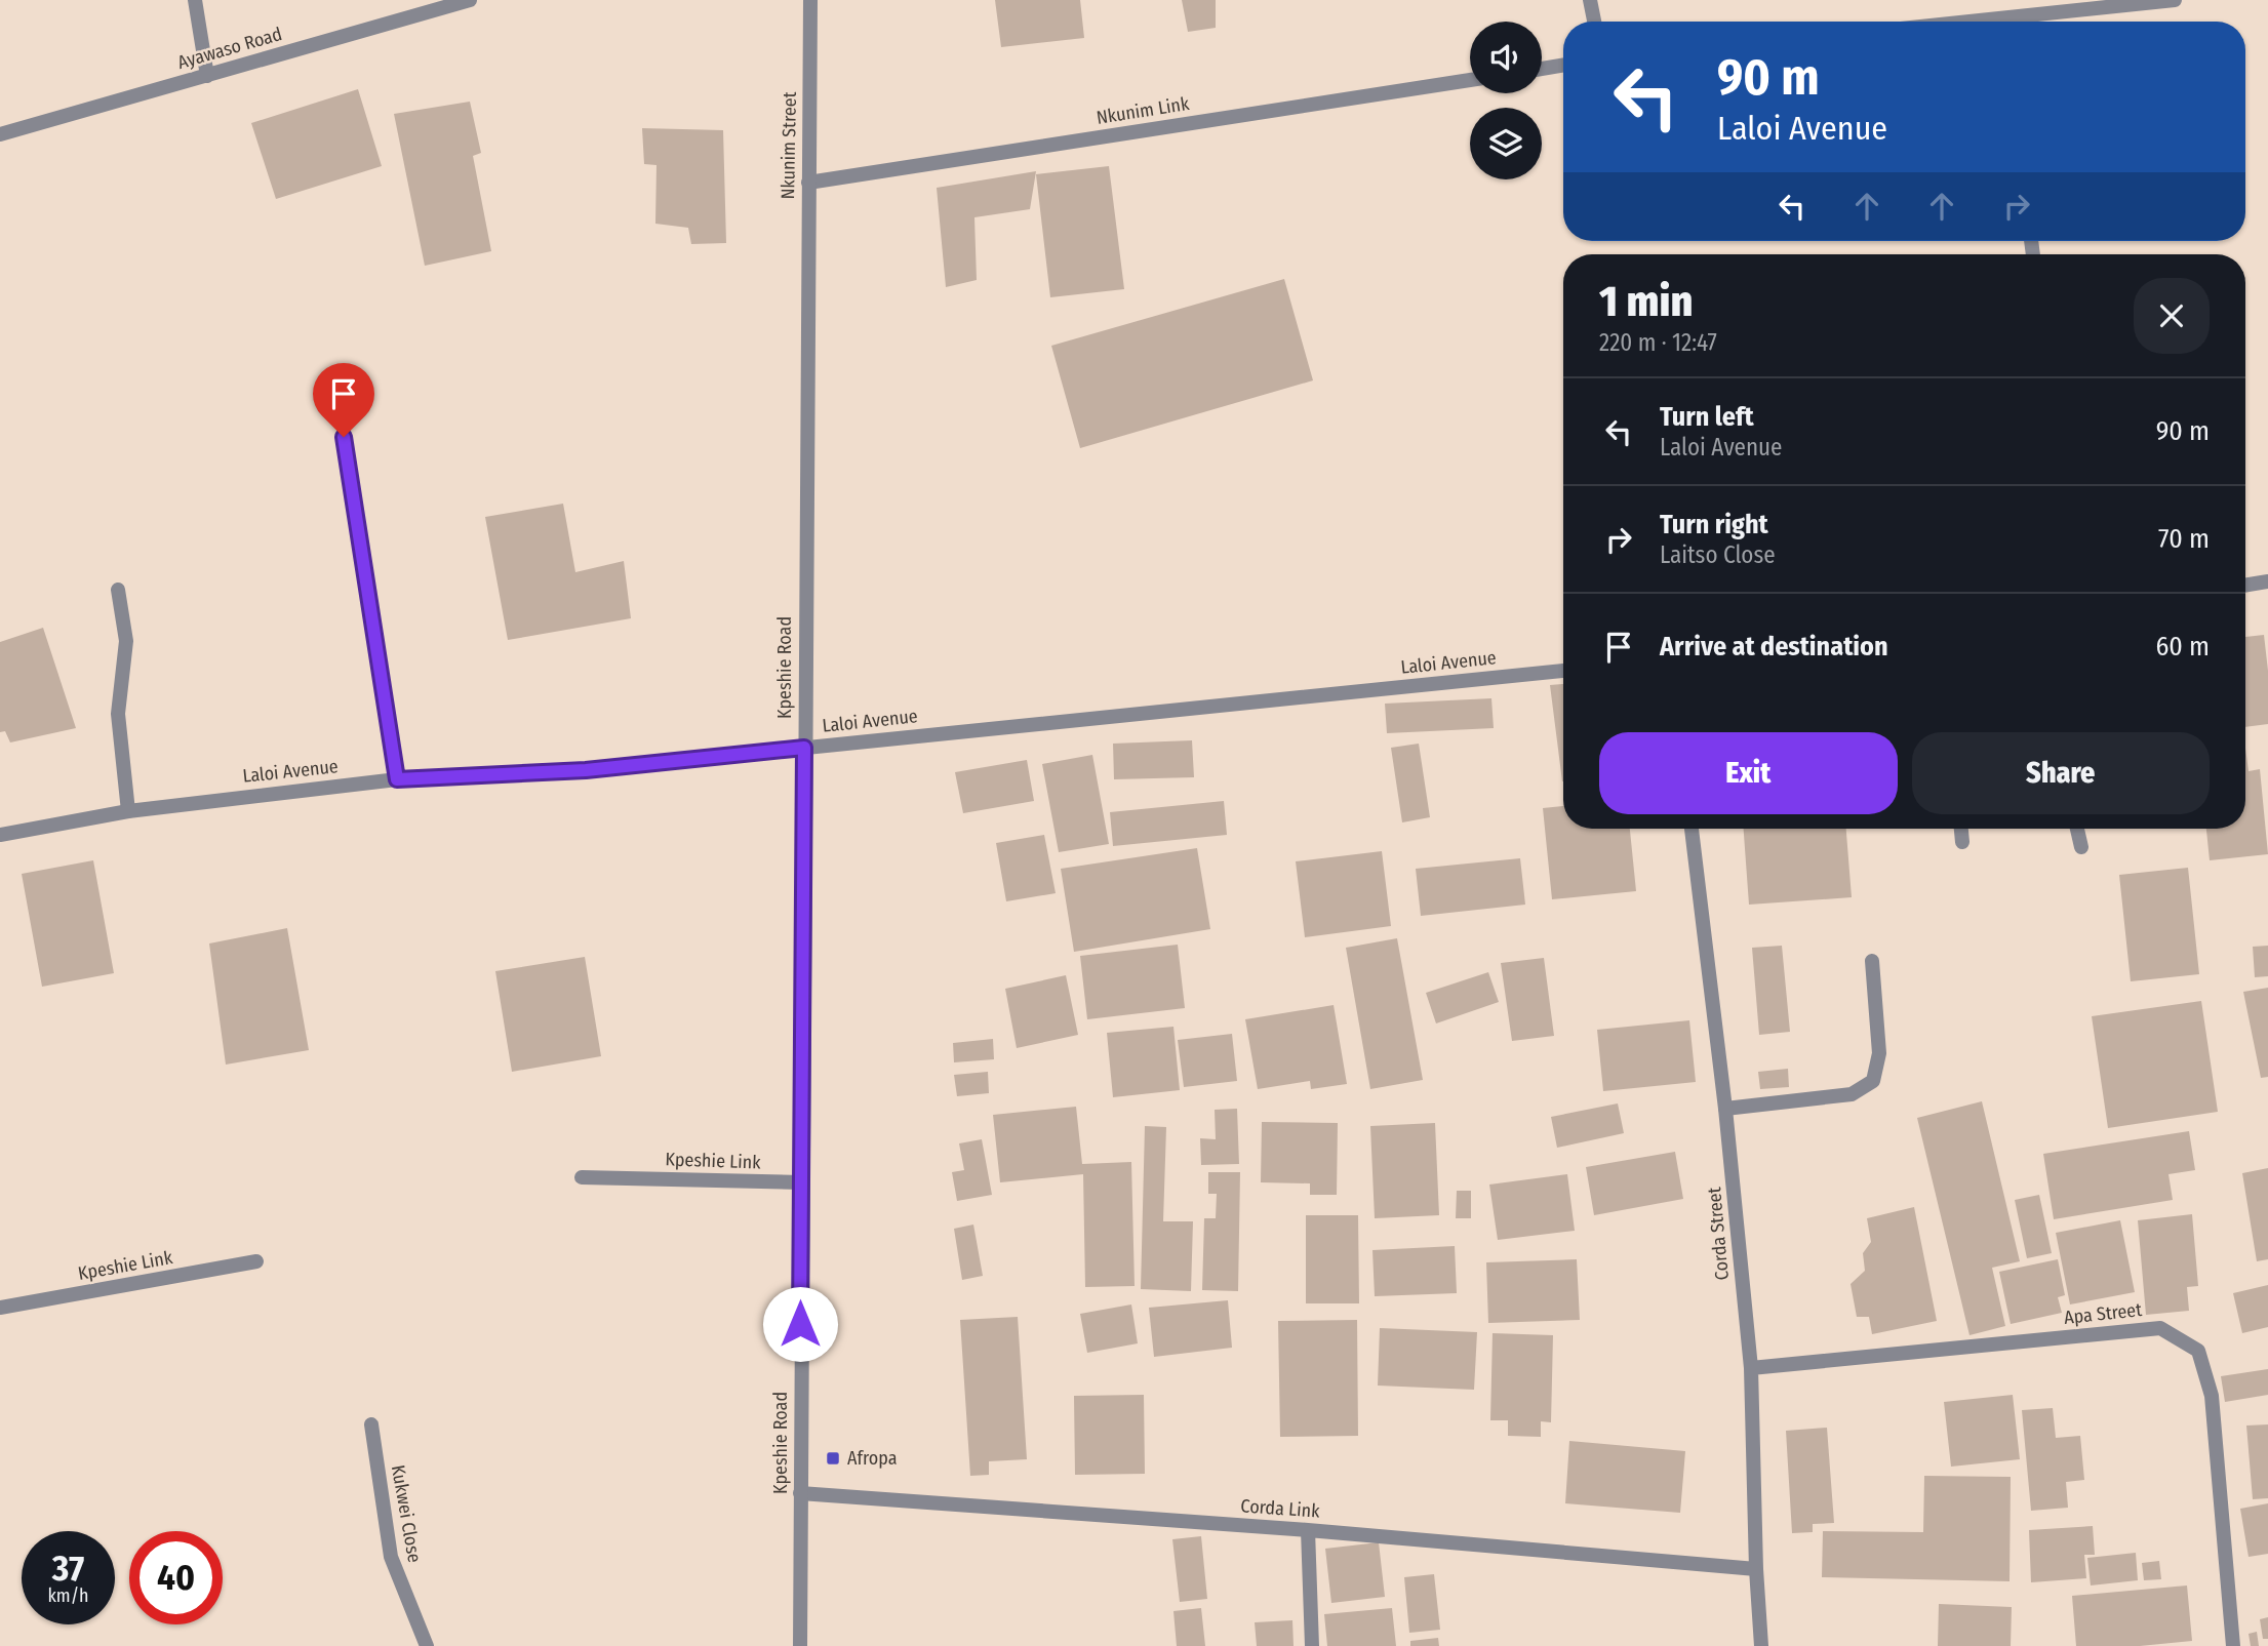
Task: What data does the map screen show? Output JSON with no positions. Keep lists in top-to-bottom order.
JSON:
{
  "streets": {
    "street": [
      "Ayawaso Road",
      "Nkunim Link",
      "Nkunim Street",
      "Laloi Avenue",
      "Kpeshie Road",
      "Kpeshie Link",
      "Corda Street",
      "Apa Street",
      "Corda Link",
      "Kukwei Close"
    ]
  },
  "crossings": [
    ["Nkunim Link", "Nkunim Street"],
    ["Nkunim Street", "Kpeshie Road"],
    ["Laloi Avenue", "Kpeshie Road"],
    ["Kpeshie Road", "Kpeshie Link"],
    ["Kpeshie Road", "Corda Link"],
    ["Corda Street", "Apa Street"],
    ["Corda Street", "Corda Link"]
  ],
  "places": {
    "transit": ["Afropa"]
  },
  "page": {
    "turn": ["90 m", "Laloi Avenue"],
    "heading": ["1 min", "220 m · 12:47"],
    "list": [
      {
        "name": "Turn left",
        "note": "Laloi Avenue",
        "value": "90 m"
      },
      {
        "name": "Turn right",
        "note": "Laitso Close",
        "value": "70 m"
      },
      {
        "name": "Arrive at destination",
        "value": "60 m"
      }
    ],
    "buttons": ["Exit", "Share"],
    "speed": "37 km/h",
    "limit": "40"
  }
}
